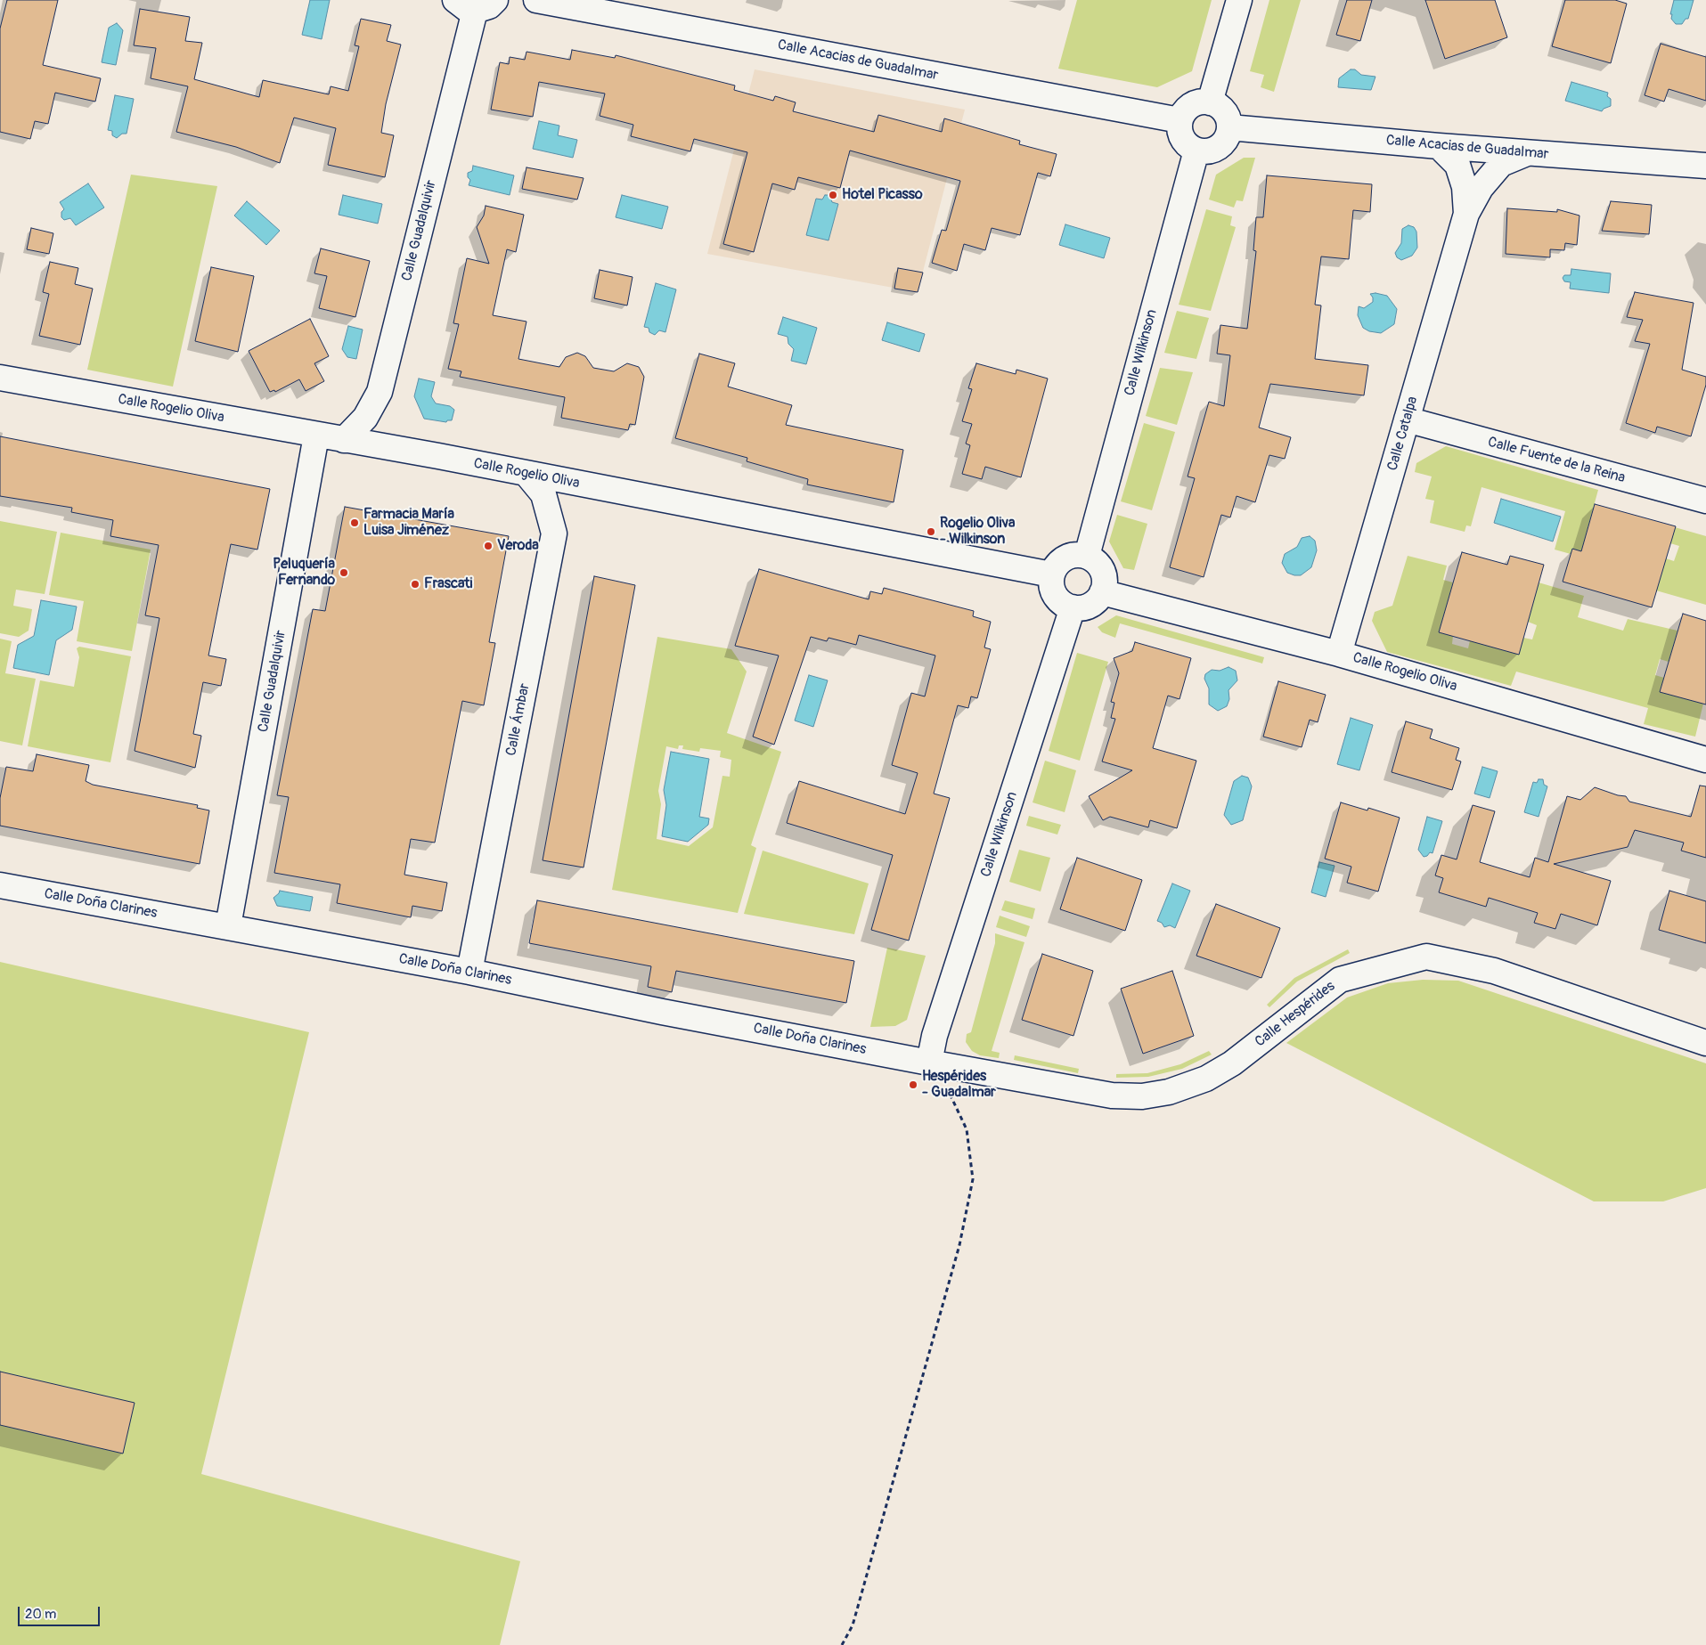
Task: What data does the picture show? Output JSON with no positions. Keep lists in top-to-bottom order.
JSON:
{
  "streets": {
    "street": [
      "Calle Acacias de Guadalmar",
      "Calle Guadalquivir",
      "Calle Wilkinson",
      "Calle Rogelio Oliva",
      "Calle Catalpa",
      "Calle Fuente de la Reina",
      "Calle Ámbar",
      "Calle Doña Clarines",
      "Calle Hespérides"
    ]
  },
  "crossings": [
    ["Calle Acacias de Guadalmar", "Calle Wilkinson"],
    ["Calle Acacias de Guadalmar", "Calle Catalpa"],
    ["Calle Guadalquivir", "Calle Rogelio Oliva"],
    ["Calle Guadalquivir", "Calle Doña Clarines"],
    ["Calle Wilkinson", "Calle Rogelio Oliva"],
    ["Calle Wilkinson", "Calle Doña Clarines"],
    ["Calle Wilkinson", "Calle Hespérides"],
    ["Calle Rogelio Oliva", "Calle Catalpa"],
    ["Calle Rogelio Oliva", "Calle Ámbar"],
    ["Calle Catalpa", "Calle Fuente de la Reina"],
    ["Calle Ámbar", "Calle Doña Clarines"],
    ["Calle Doña Clarines", "Calle Hespérides"]
  ],
  "places": [
    "Hotel Picasso",
    "Farmacia María Luisa Jiménez",
    "Rogelio Oliva - Wilkinson",
    "Veroda",
    "Peluquería Fernando",
    "Frascati",
    "Hespérides - Guadalmar"
  ],
  "scale_bar": "20 m"
}
